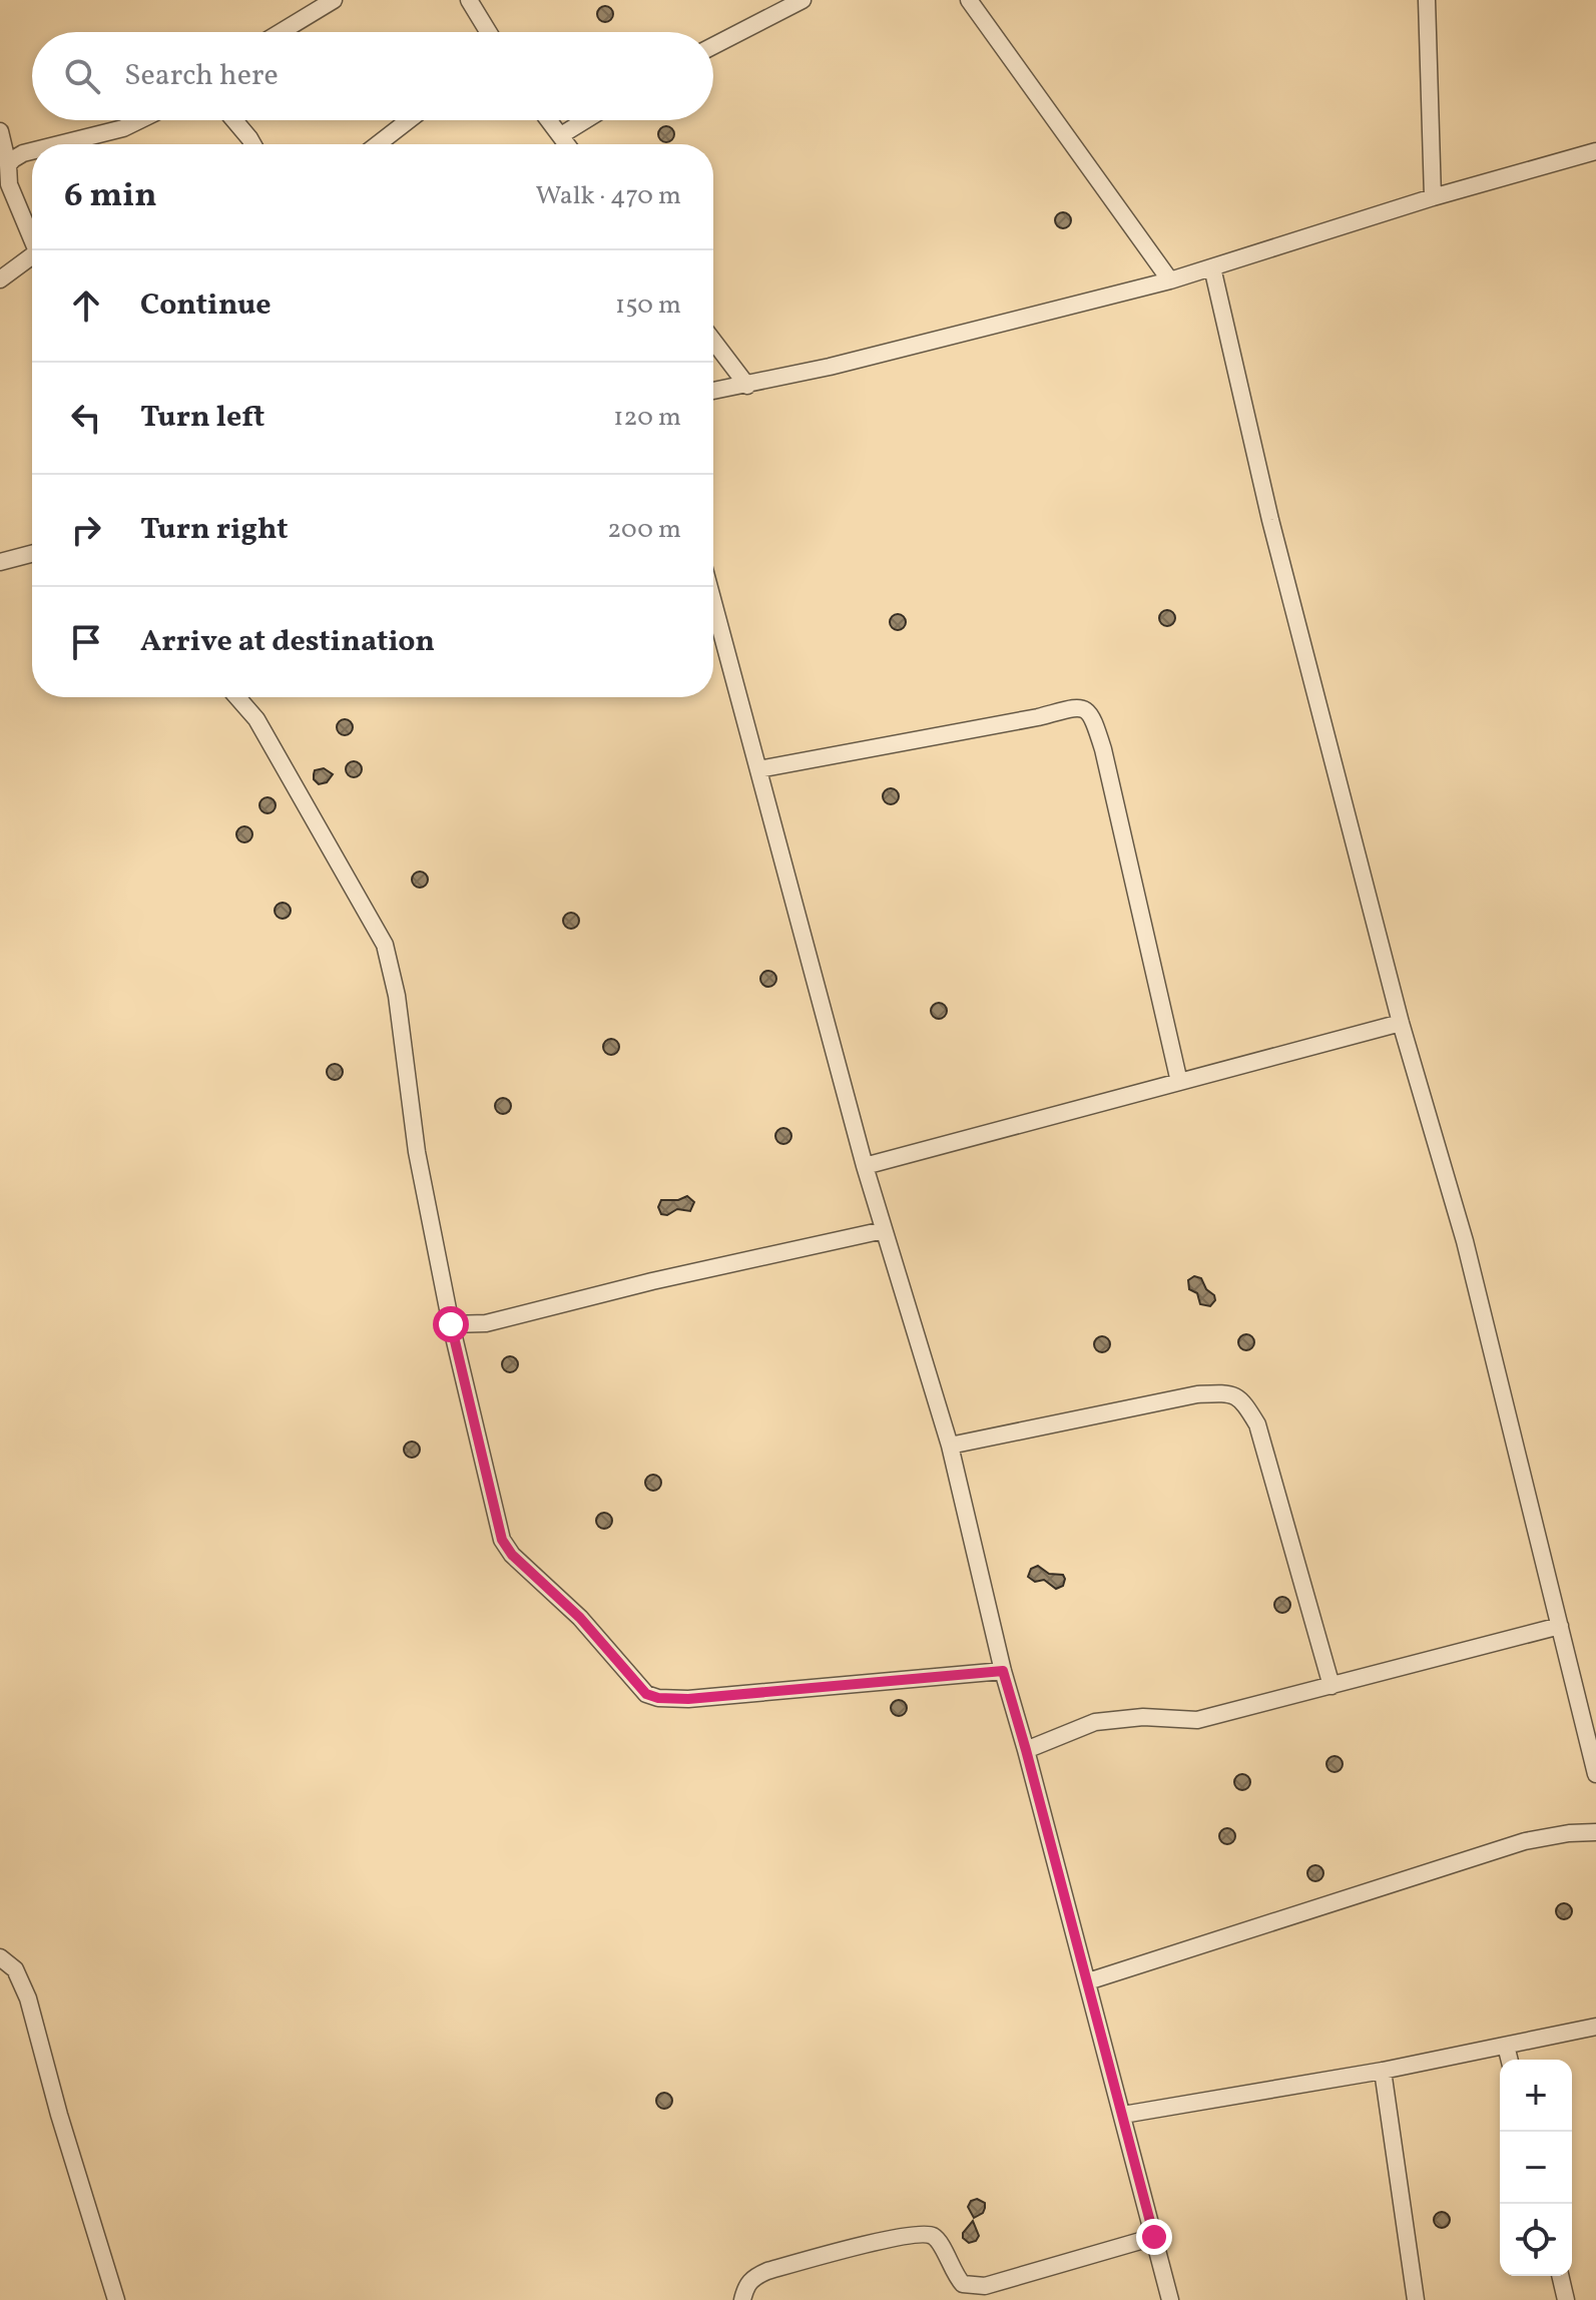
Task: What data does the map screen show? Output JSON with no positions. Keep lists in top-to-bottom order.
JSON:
{
  "page": {
    "search": "Search here",
    "heading": ["6 min", "Walk · 470 m"],
    "list": [
      ["Continue", "150 m"],
      ["Turn left", "120 m"],
      ["Turn right", "200 m"],
      "Arrive at destination"
    ],
    "map_buttons": ["+", "−"]
  }
}
